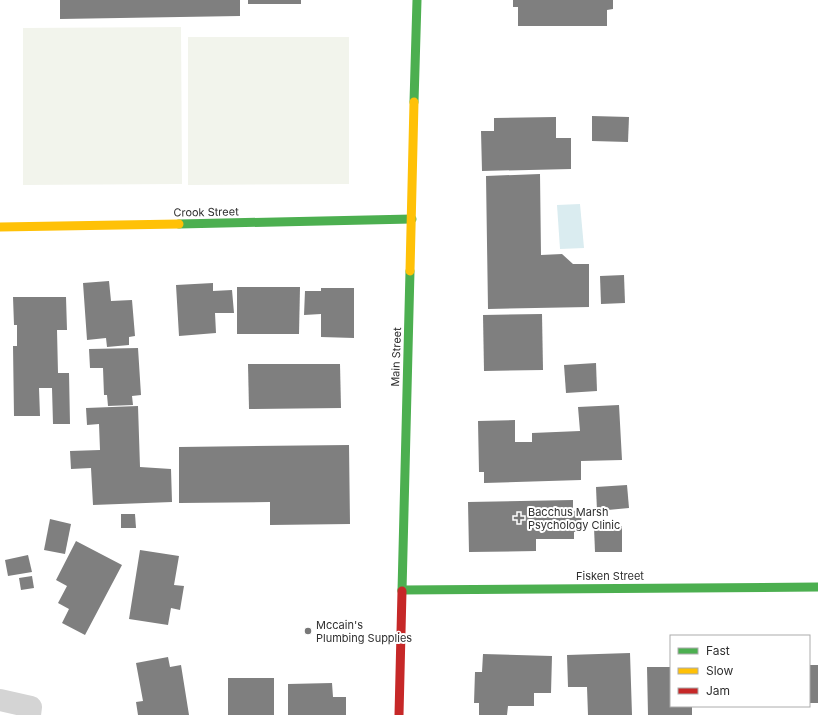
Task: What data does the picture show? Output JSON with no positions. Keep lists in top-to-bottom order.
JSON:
{
  "streets": {
    "street": ["Crook Street", "Main Street", "Fisken Street"]
  },
  "crossings": [
    ["Crook Street", "Main Street"],
    ["Main Street", "Fisken Street"]
  ],
  "places": {
    "health": ["Bacchus Marsh Psychology Clinic"],
    "other": ["Mccain's Plumbing Supplies"]
  },
  "legend": ["Fast", "Slow", "Jam"]
}
